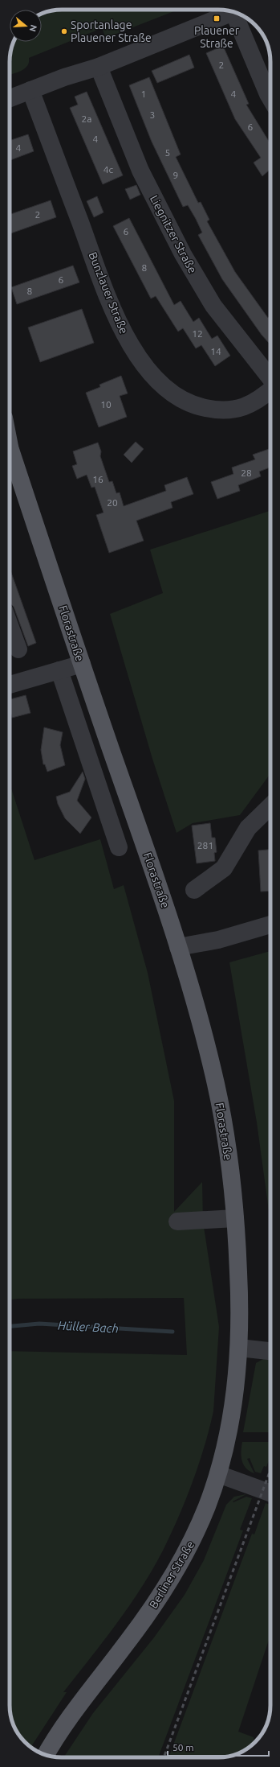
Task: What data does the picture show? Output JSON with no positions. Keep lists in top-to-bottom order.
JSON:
{
  "streets": {
    "main road": ["Florastraße", "Berliner Straße"],
    "street": ["Liegnitzer Straße", "Bunzlauer Straße"]
  },
  "crossings": [
    ["Florastraße", "Berliner Straße"]
  ],
  "water": ["Hüller Bach"],
  "places": {
    "transit": ["Plauener Straße"],
    "other": ["Sportanlage Plauener Straße"]
  },
  "house_numbers": [
    "2",
    "1",
    "4",
    "3",
    "2a",
    "6",
    "4",
    "4",
    "5",
    "4c",
    "9",
    "2",
    "6",
    "8",
    "6",
    "8",
    "12",
    "14",
    "10",
    "28",
    "16",
    "20",
    "281"
  ],
  "scale_bar": "50 m",
  "north": "right"
}
